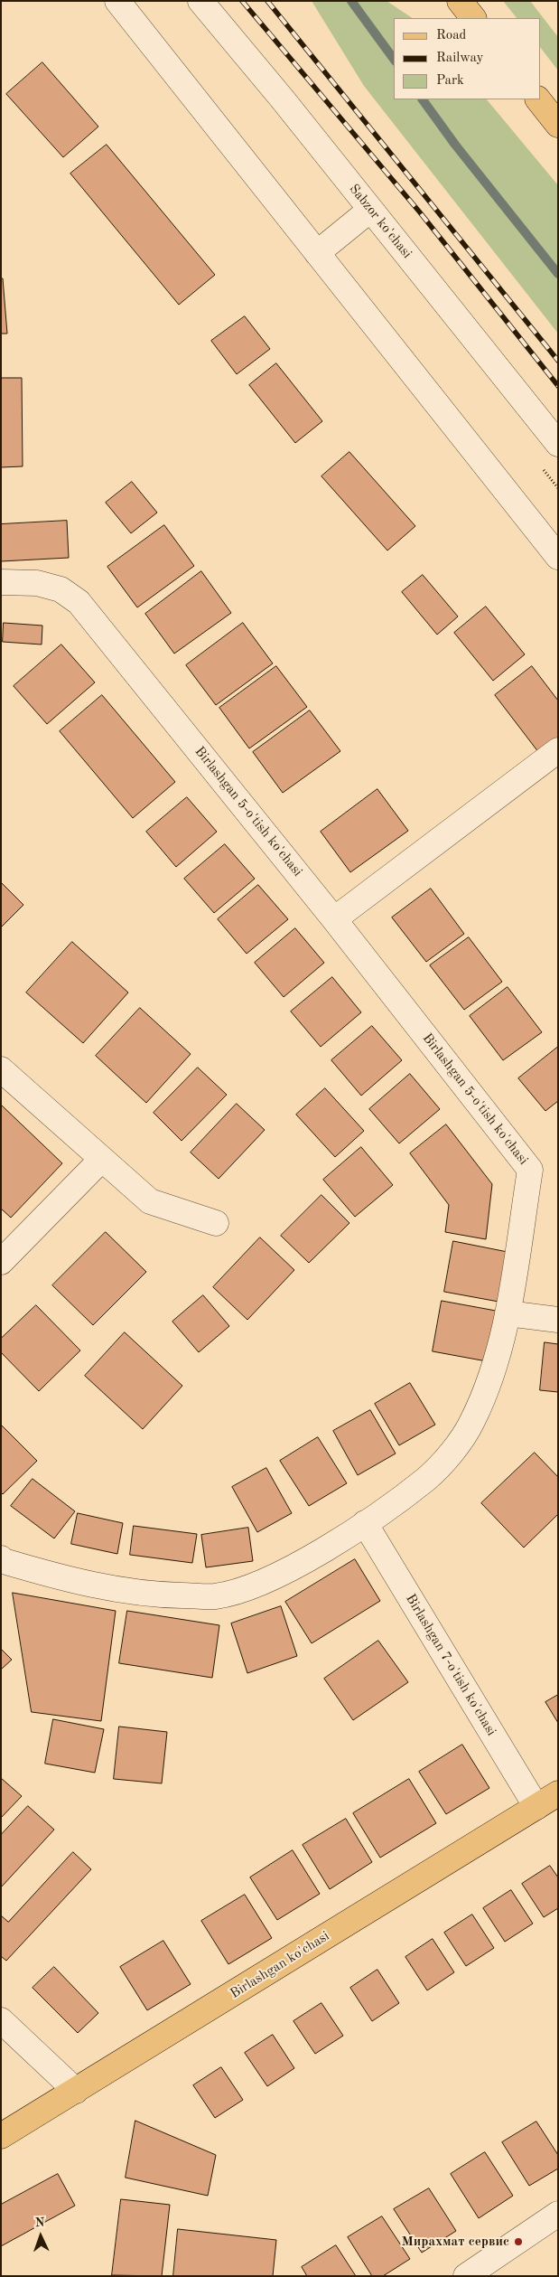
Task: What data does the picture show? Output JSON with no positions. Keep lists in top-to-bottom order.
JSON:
{
  "streets": {
    "main road": ["Birlashgan ko'chasi"],
    "street": ["Sabzor ko'chasi", "Birlashgan 5-o'tish ko'chasi", "Birlashgan 7-o'tish ko'chasi"]
  },
  "crossings": [
    ["Birlashgan 5-o'tish ko'chasi", "Birlashgan 7-o'tish ko'chasi"],
    ["Birlashgan 7-o'tish ko'chasi", "Birlashgan ko'chasi"]
  ],
  "places": ["Мирахмат сервис"],
  "legend": ["Road", "Railway", "Park"],
  "north": "top"
}
